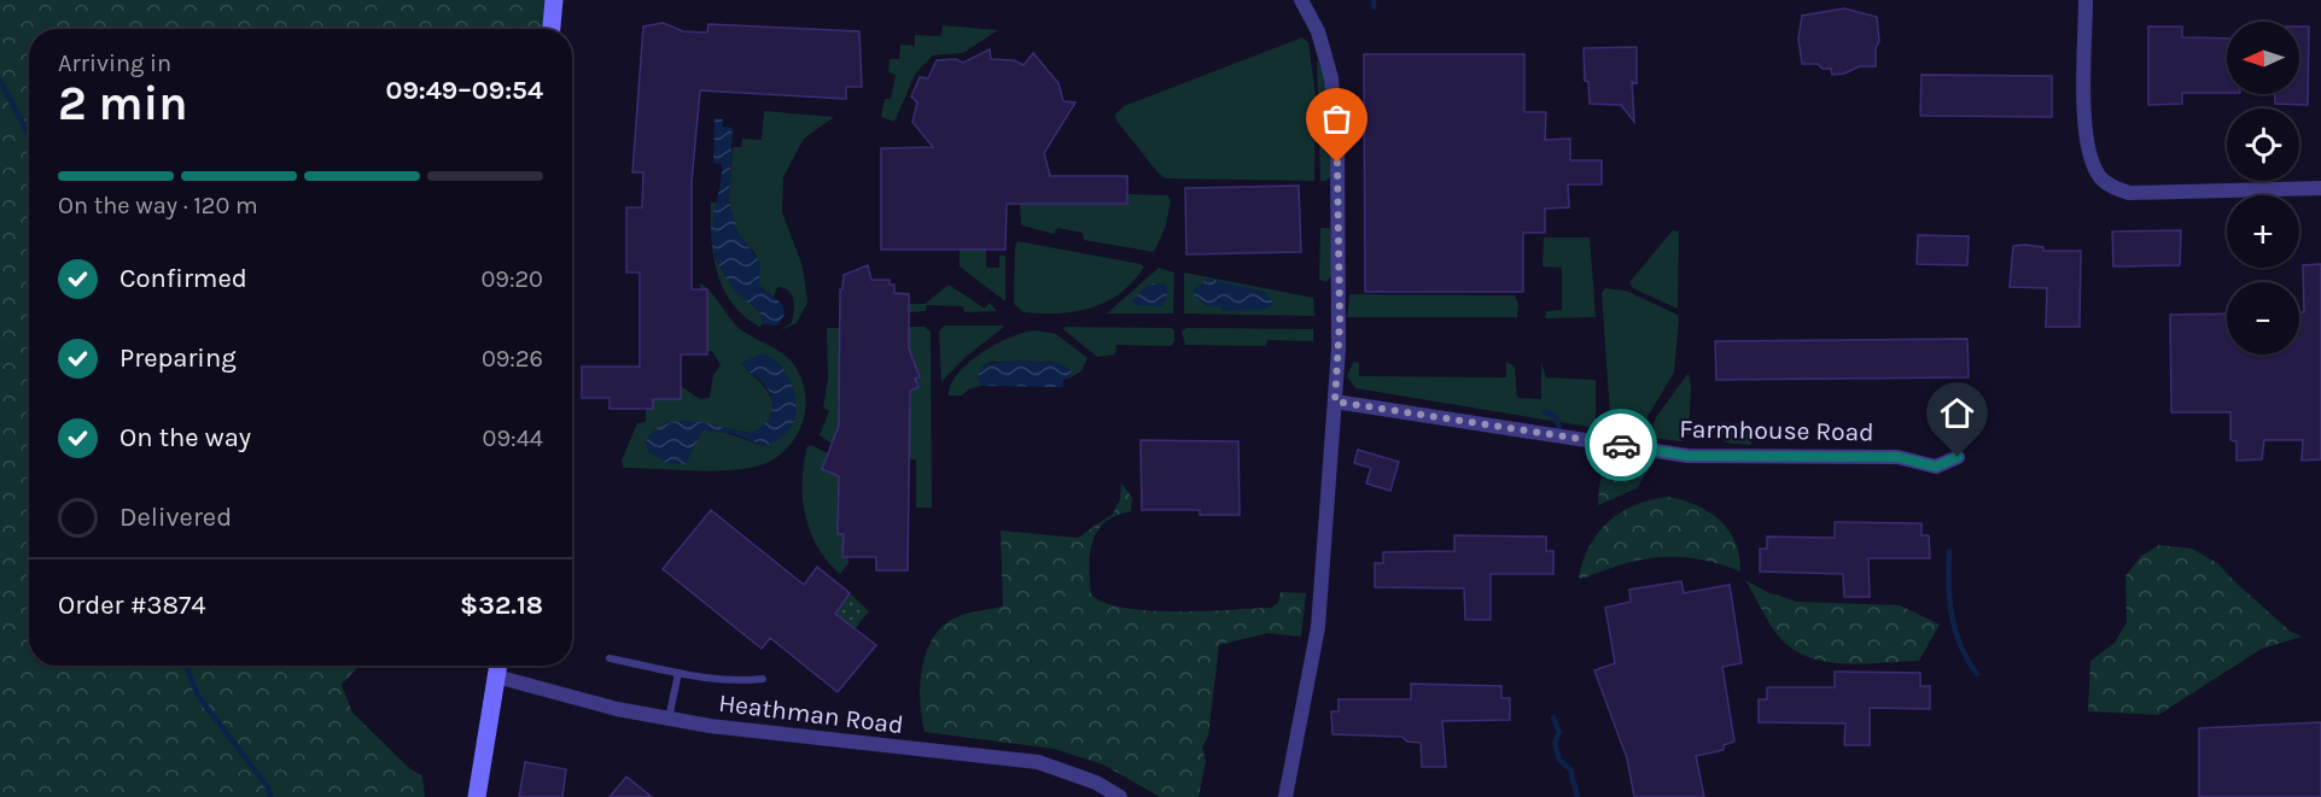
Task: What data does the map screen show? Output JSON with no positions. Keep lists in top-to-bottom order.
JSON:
{
  "streets": {
    "street": ["Farmhouse Road", "Heathman Road"]
  },
  "north": "left",
  "page": {
    "map_buttons": ["+", "−"],
    "heading": ["2 min", "Arriving in", "09:49–09:54"],
    "panel": ["Order #3874", "$32.18"],
    "bar": "On the way · 120 m",
    "list": [
      ["Confirmed", "09:20"],
      ["Preparing", "09:26"],
      ["On the way", "09:44"],
      "Delivered"
    ]
  }
}
